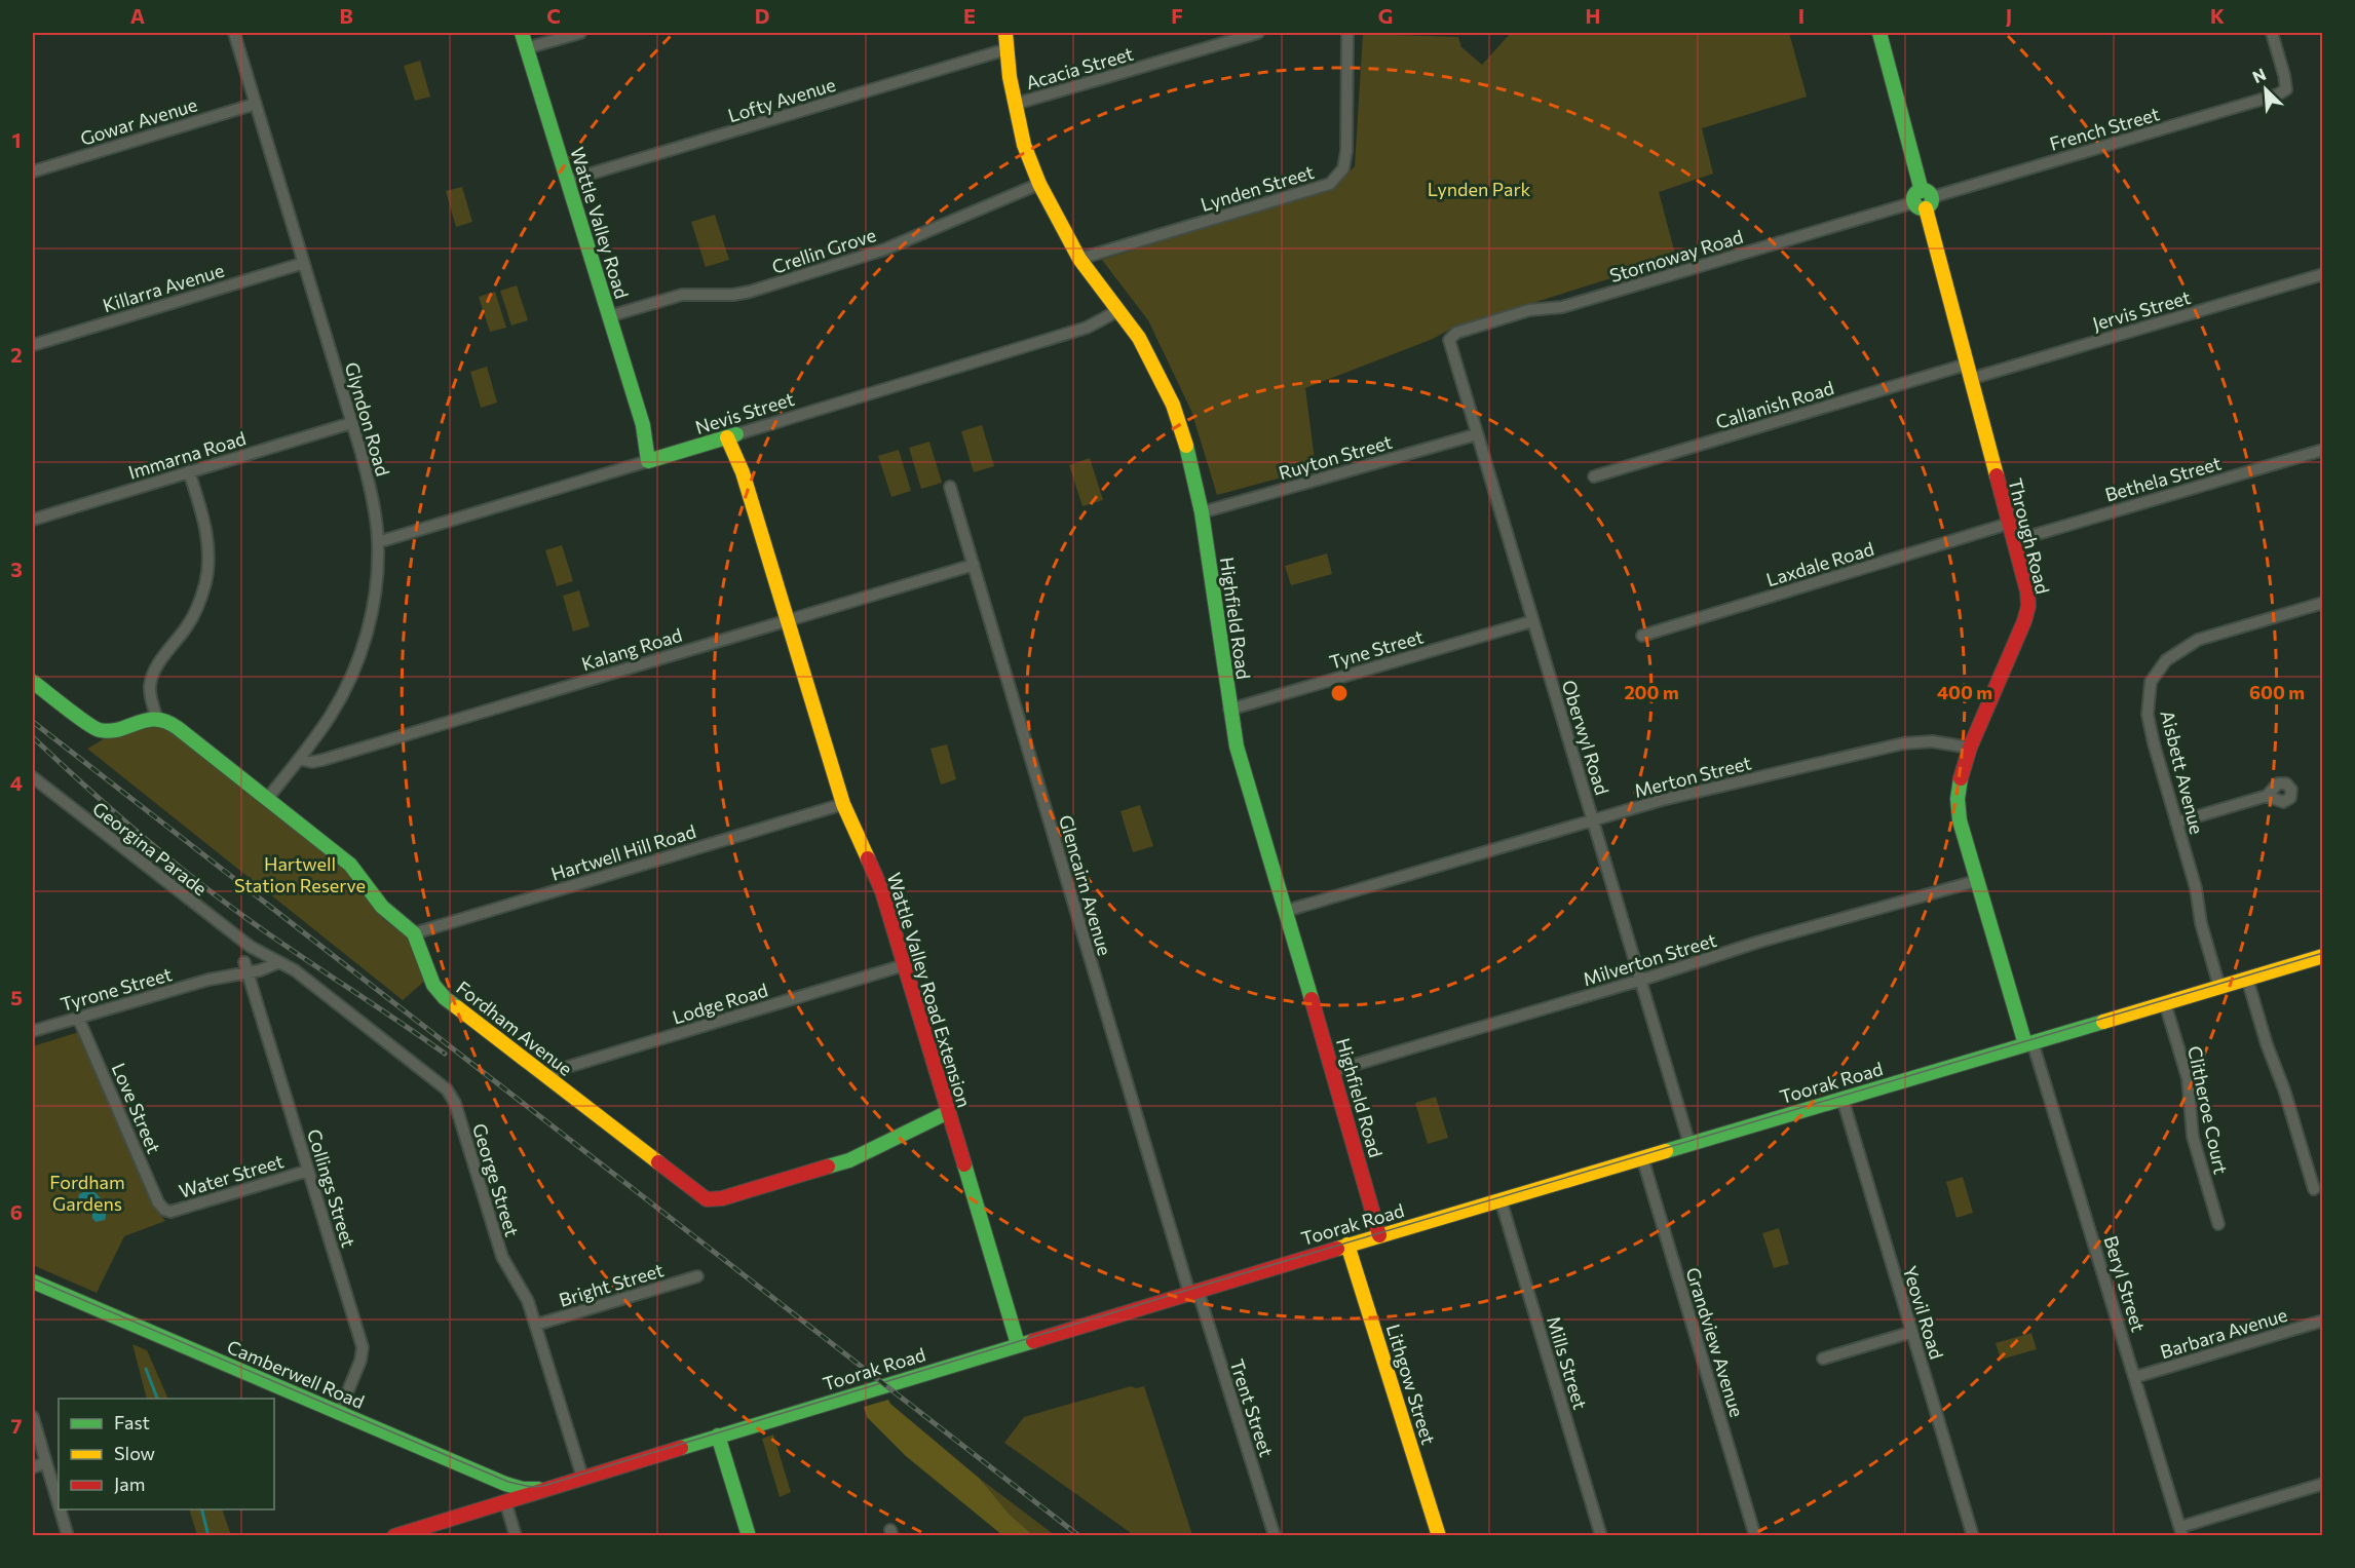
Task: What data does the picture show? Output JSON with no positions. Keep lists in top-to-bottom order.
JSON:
{
  "streets": {
    "main road": [
      "Wattle Valley Road",
      "Nevis Street",
      "Through Road",
      "Highfield Road",
      "Wattle Valley Road Extension",
      "Fordham Avenue",
      "Toorak Road",
      "Camberwell Road",
      "Lithgow Street"
    ],
    "street": [
      "Acacia Street",
      "Lofty Avenue",
      "Gowar Avenue",
      "French Street",
      "Lynden Street",
      "Crellin Grove",
      "Stornoway Road",
      "Killarra Avenue",
      "Jervis Street",
      "Callanish Road",
      "Glyndon Road",
      "Immarna Road",
      "Ruyton Street",
      "Bethela Street",
      "Laxdale Road",
      "Kalang Road",
      "Tyne Street",
      "Oberwyl Road",
      "Aisbett Avenue",
      "Merton Street",
      "Georgina Parade",
      "Hartwell Hill Road",
      "Glencairn Avenue",
      "Milverton Street",
      "Tyrone Street",
      "Lodge Road",
      "Love Street",
      "Clitheroe Court",
      "Water Street",
      "George Street",
      "Collings Street",
      "Beryl Street",
      "Bright Street",
      "Yeovil Road",
      "Barbara Avenue",
      "Grandview Avenue",
      "Mills Street",
      "Trent Street"
    ]
  },
  "crossings": [
    ["Acacia Street", "Highfield Road"],
    ["Lofty Avenue", "Wattle Valley Road"],
    ["Lofty Avenue", "Highfield Road"],
    ["Gowar Avenue", "Glyndon Road"],
    ["French Street", "Stornoway Road"],
    ["French Street", "Through Road"],
    ["Lynden Street", "Highfield Road"],
    ["Wattle Valley Road", "Crellin Grove"],
    ["Wattle Valley Road", "Nevis Street"],
    ["Crellin Grove", "Highfield Road"],
    ["Stornoway Road", "Through Road"],
    ["Stornoway Road", "Oberwyl Road"],
    ["Killarra Avenue", "Glyndon Road"],
    ["Jervis Street", "Callanish Road"],
    ["Jervis Street", "Through Road"],
    ["Callanish Road", "Through Road"],
    ["Nevis Street", "Glyndon Road"],
    ["Nevis Street", "Highfield Road"],
    ["Nevis Street", "Wattle Valley Road Extension"],
    ["Glyndon Road", "Immarna Road"],
    ["Glyndon Road", "Kalang Road"],
    ["Glyndon Road", "Fordham Avenue"],
    ["Ruyton Street", "Highfield Road"],
    ["Ruyton Street", "Oberwyl Road"],
    ["Bethela Street", "Through Road"],
    ["Through Road", "Laxdale Road"],
    ["Through Road", "Merton Street"],
    ["Through Road", "Milverton Street"],
    ["Through Road", "Toorak Road"],
    ["Through Road", "Beryl Street"],
    ["Highfield Road", "Tyne Street"],
    ["Highfield Road", "Merton Street"],
    ["Highfield Road", "Milverton Street"],
    ["Highfield Road", "Toorak Road"],
    ["Kalang Road", "Glencairn Avenue"],
    ["Kalang Road", "Wattle Valley Road Extension"],
    ["Tyne Street", "Oberwyl Road"],
    ["Oberwyl Road", "Merton Street"],
    ["Oberwyl Road", "Milverton Street"],
    ["Oberwyl Road", "Toorak Road"],
    ["Aisbett Avenue", "Toorak Road"],
    ["Georgina Parade", "Tyrone Street"],
    ["Georgina Parade", "George Street"],
    ["Hartwell Hill Road", "Wattle Valley Road Extension"],
    ["Hartwell Hill Road", "Fordham Avenue"],
    ["Glencairn Avenue", "Toorak Road"],
    ["Glencairn Avenue", "Trent Street"],
    ["Tyrone Street", "Love Street"],
    ["Tyrone Street", "George Street"],
    ["Tyrone Street", "Collings Street"],
    ["Wattle Valley Road Extension", "Lodge Road"],
    ["Wattle Valley Road Extension", "Fordham Avenue"],
    ["Wattle Valley Road Extension", "Toorak Road"],
    ["Lodge Road", "Fordham Avenue"],
    ["Toorak Road", "Clitheroe Court"],
    ["Toorak Road", "George Street"],
    ["Toorak Road", "Beryl Street"],
    ["Toorak Road", "Yeovil Road"],
    ["Toorak Road", "Grandview Avenue"],
    ["Toorak Road", "Mills Street"],
    ["Toorak Road", "Camberwell Road"],
    ["Toorak Road", "Lithgow Street"],
    ["Toorak Road", "Trent Street"],
    ["Love Street", "Water Street"],
    ["Water Street", "Collings Street"],
    ["George Street", "Bright Street"],
    ["Collings Street", "Camberwell Road"],
    ["Beryl Street", "Barbara Avenue"]
  ],
  "parks": ["Lynden Park", "Hartwell Station Reserve", "Fordham Gardens"],
  "legend": ["Fast", "Slow", "Jam"],
  "north": "top left",
  "grid": {
    "columns": [
      "A",
      "B",
      "C",
      "D",
      "E",
      "F",
      "G",
      "H",
      "I",
      "J",
      "K"
    ],
    "rows": [
      "1",
      "2",
      "3",
      "4",
      "5",
      "6",
      "7"
    ]
  },
  "rings": ["200 m", "400 m", "600 m"]
}
